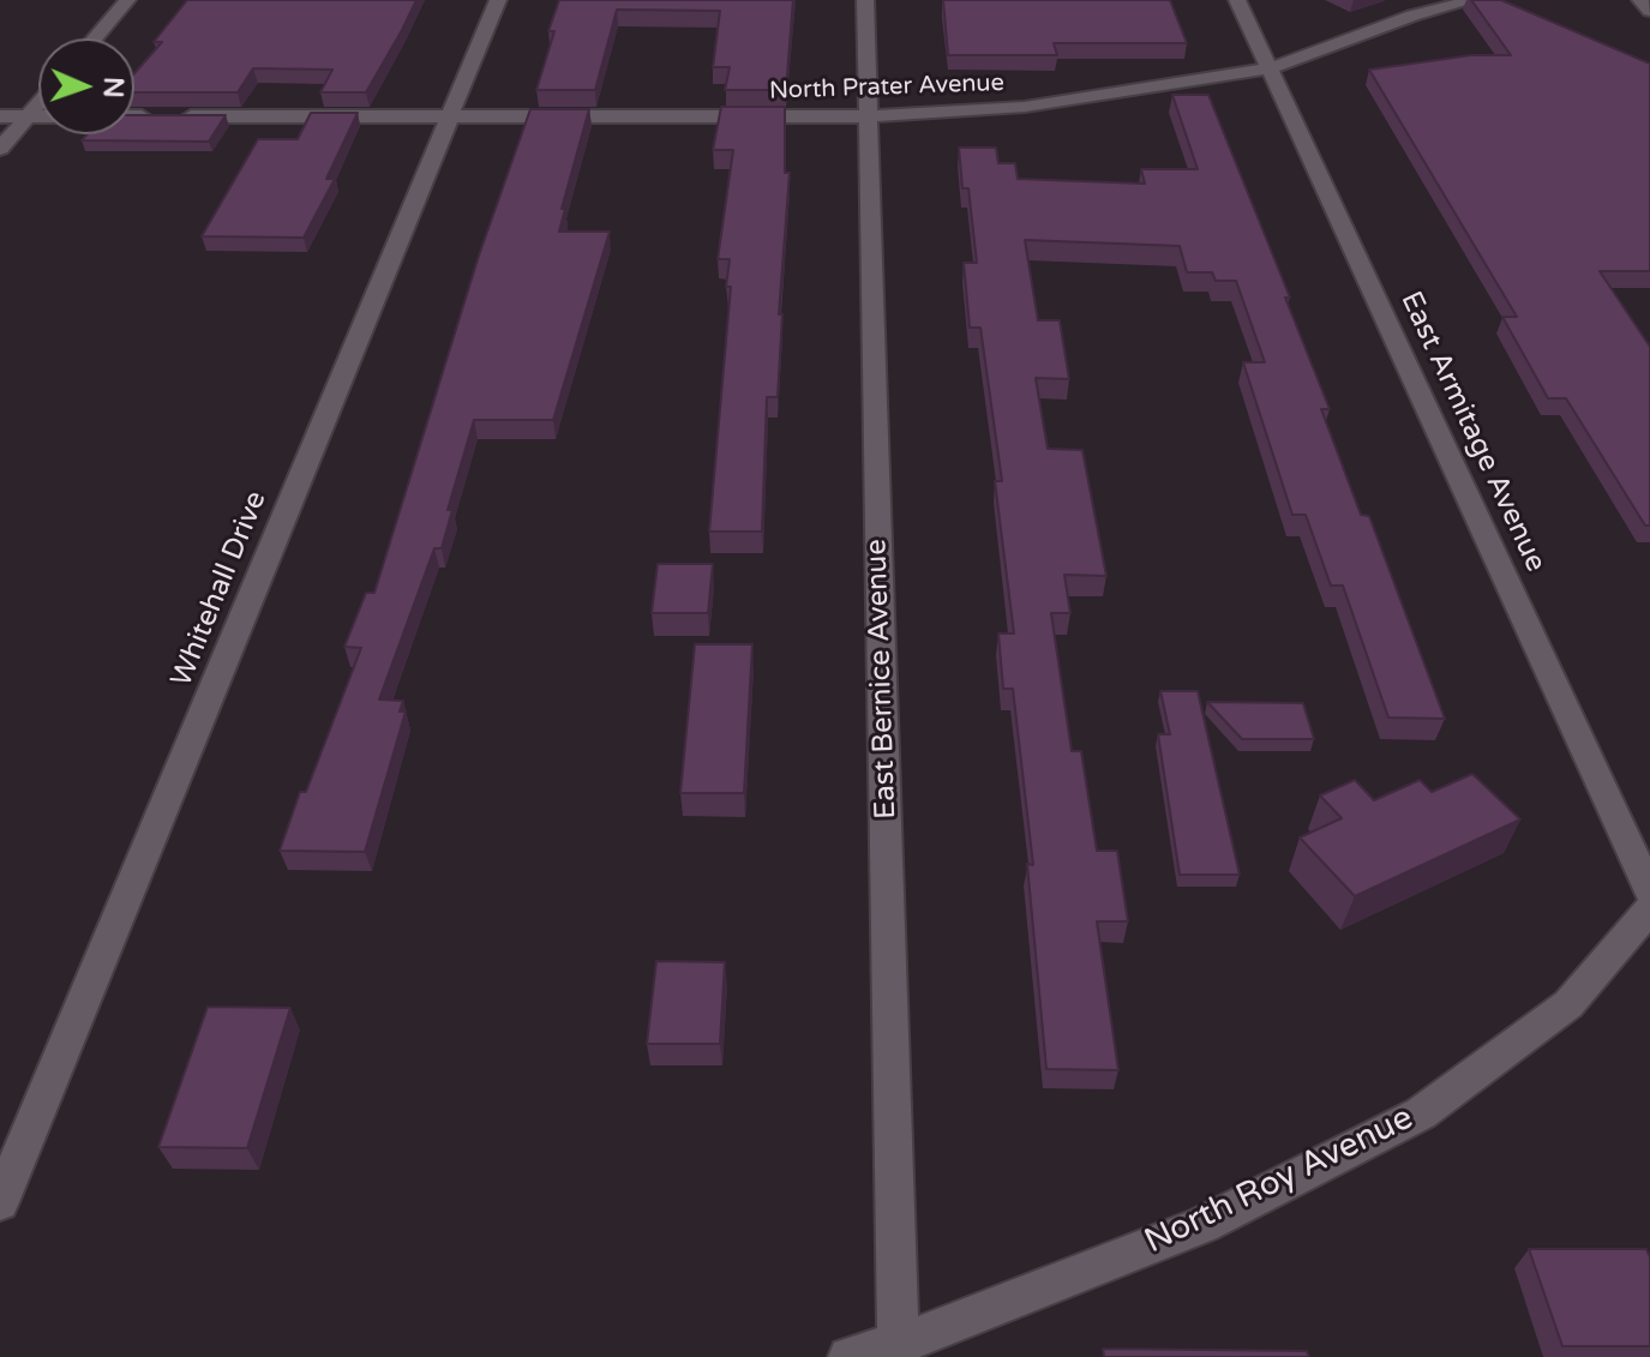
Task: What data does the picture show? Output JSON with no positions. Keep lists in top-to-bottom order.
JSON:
{
  "streets": {
    "street": [
      "North Prater Avenue",
      "East Armitage Avenue",
      "Whitehall Drive",
      "East Bernice Avenue",
      "North Roy Avenue"
    ]
  },
  "crossings": [
    ["North Prater Avenue", "East Armitage Avenue"],
    ["North Prater Avenue", "Whitehall Drive"],
    ["North Prater Avenue", "East Bernice Avenue"],
    ["East Bernice Avenue", "North Roy Avenue"]
  ],
  "north": "right"
}
